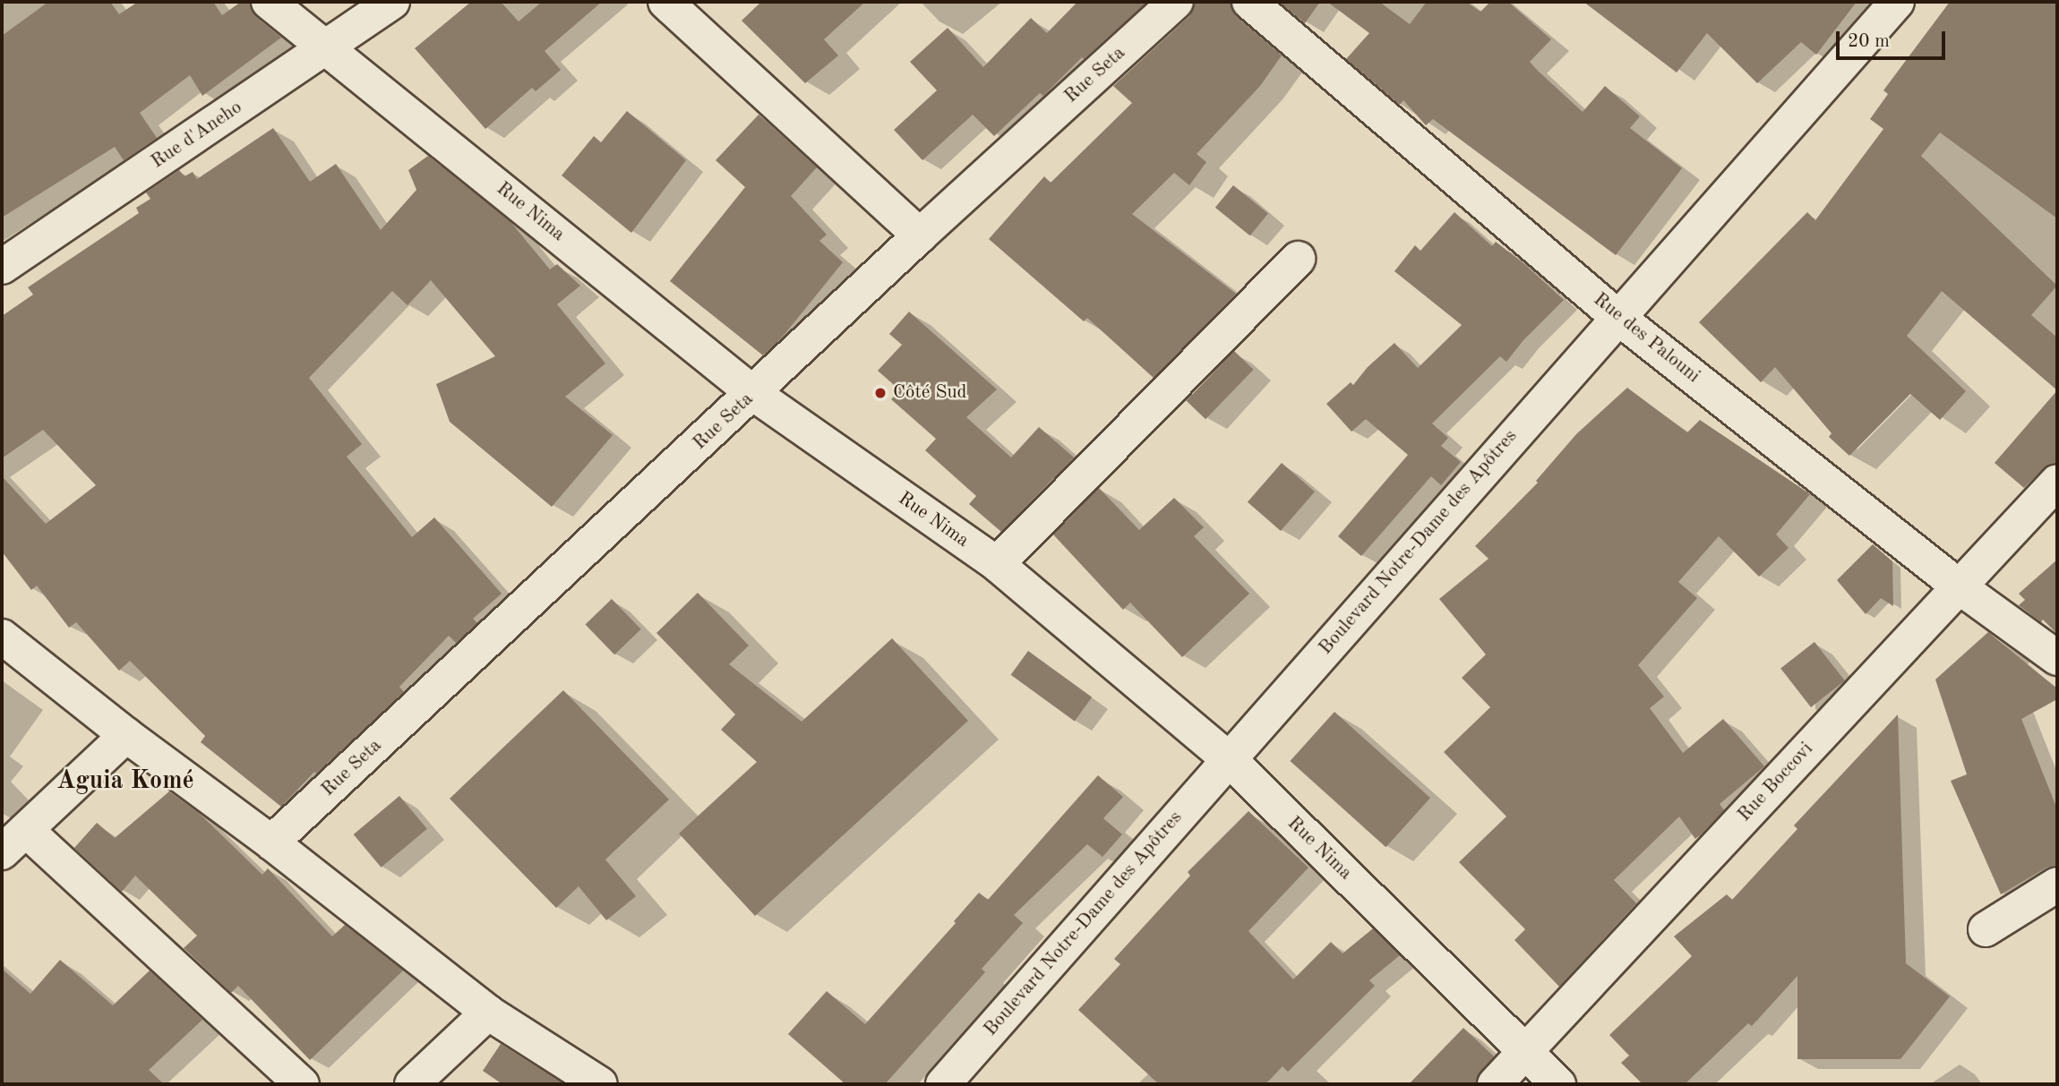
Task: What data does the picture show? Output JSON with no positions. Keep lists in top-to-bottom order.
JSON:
{
  "streets": {
    "street": [
      "Rue Seta",
      "Rue d'Aneho",
      "Rue Nima",
      "Rue des Palouni",
      "Boulevard Notre-Dame des Apôtres",
      "Rue Boccovi"
    ]
  },
  "crossings": [
    ["Rue Seta", "Rue Nima"],
    ["Rue d'Aneho", "Rue Nima"],
    ["Rue Nima", "Boulevard Notre-Dame des Apôtres"],
    ["Rue Nima", "Rue Boccovi"],
    ["Rue des Palouni", "Boulevard Notre-Dame des Apôtres"],
    ["Rue des Palouni", "Rue Boccovi"]
  ],
  "districts": ["Aguia Komé"],
  "places": ["Côté Sud"],
  "scale_bar": "20 m"
}
